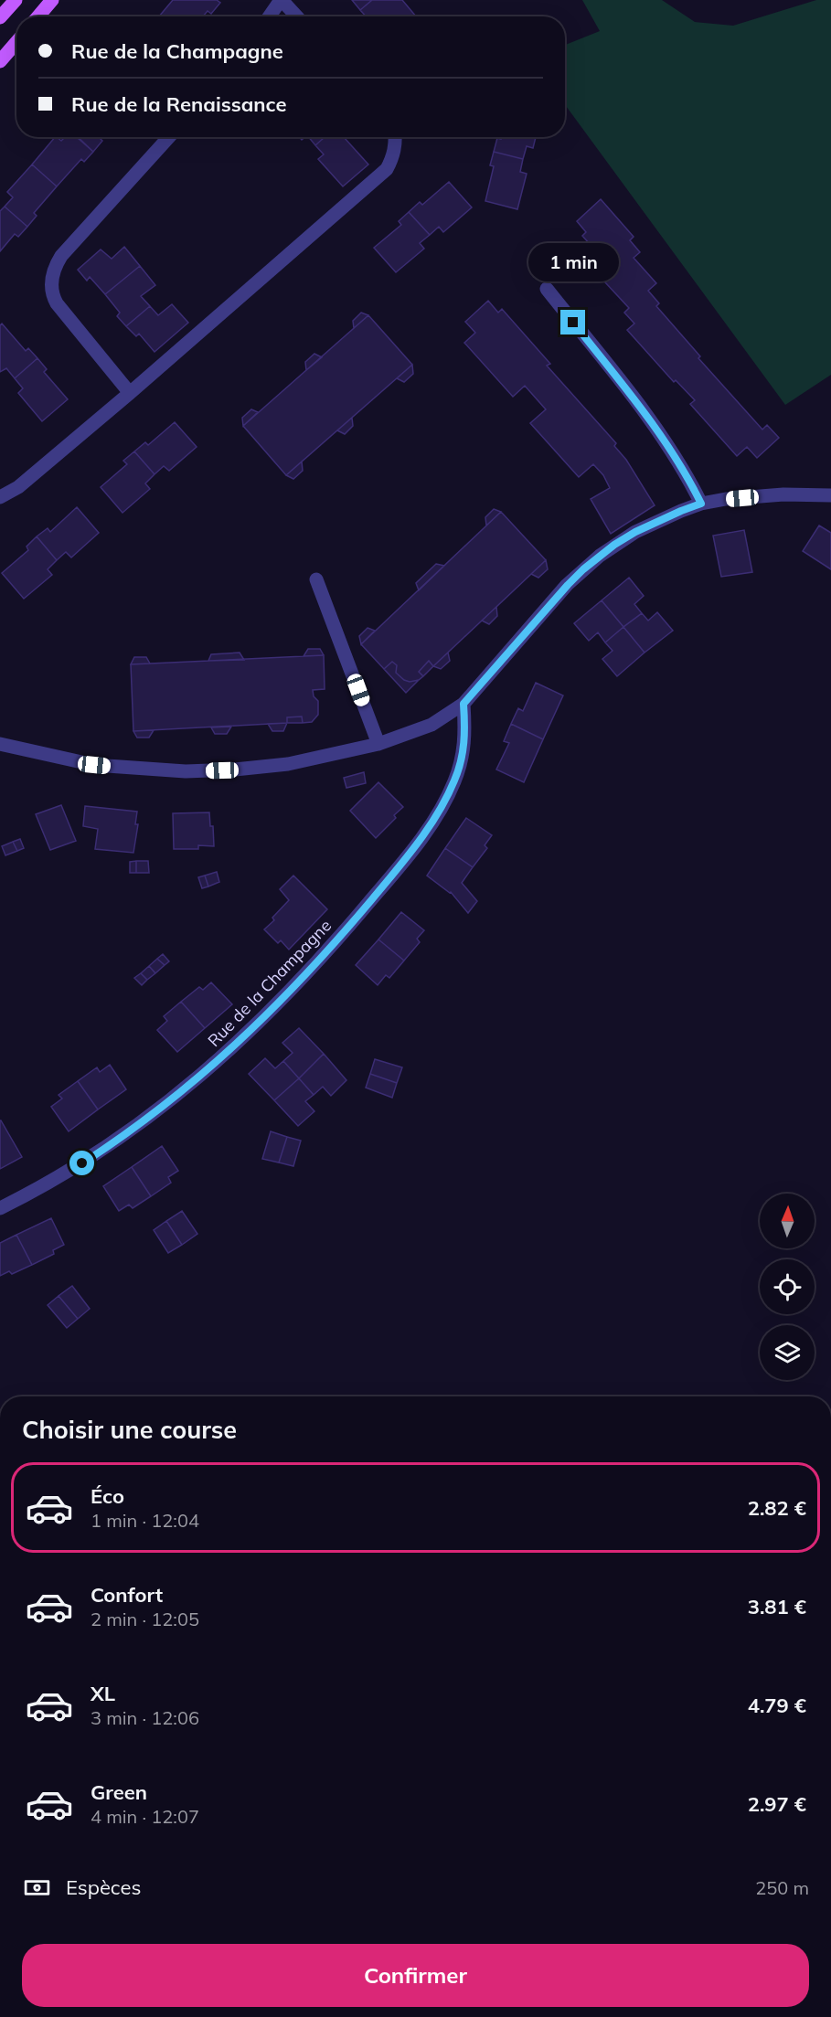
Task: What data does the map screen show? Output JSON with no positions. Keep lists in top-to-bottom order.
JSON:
{
  "streets": {
    "street": ["Rue de la Champagne"]
  },
  "north": "top",
  "page": {
    "banner": ["Rue de la Champagne", "Rue de la Renaissance"],
    "bubble": "1 min",
    "heading": "Choisir une course",
    "list": [
      {
        "name": "Éco",
        "note": "1 min · 12:04",
        "value": "2.82 €"
      },
      {
        "name": "Confort",
        "note": "2 min · 12:05",
        "value": "3.81 €"
      },
      {
        "name": "XL",
        "note": "3 min · 12:06",
        "value": "4.79 €"
      },
      {
        "name": "Green",
        "note": "4 min · 12:07",
        "value": "2.97 €"
      }
    ],
    "pay": ["Espèces", "250 m"],
    "buttons": "Confirmer"
  }
}
